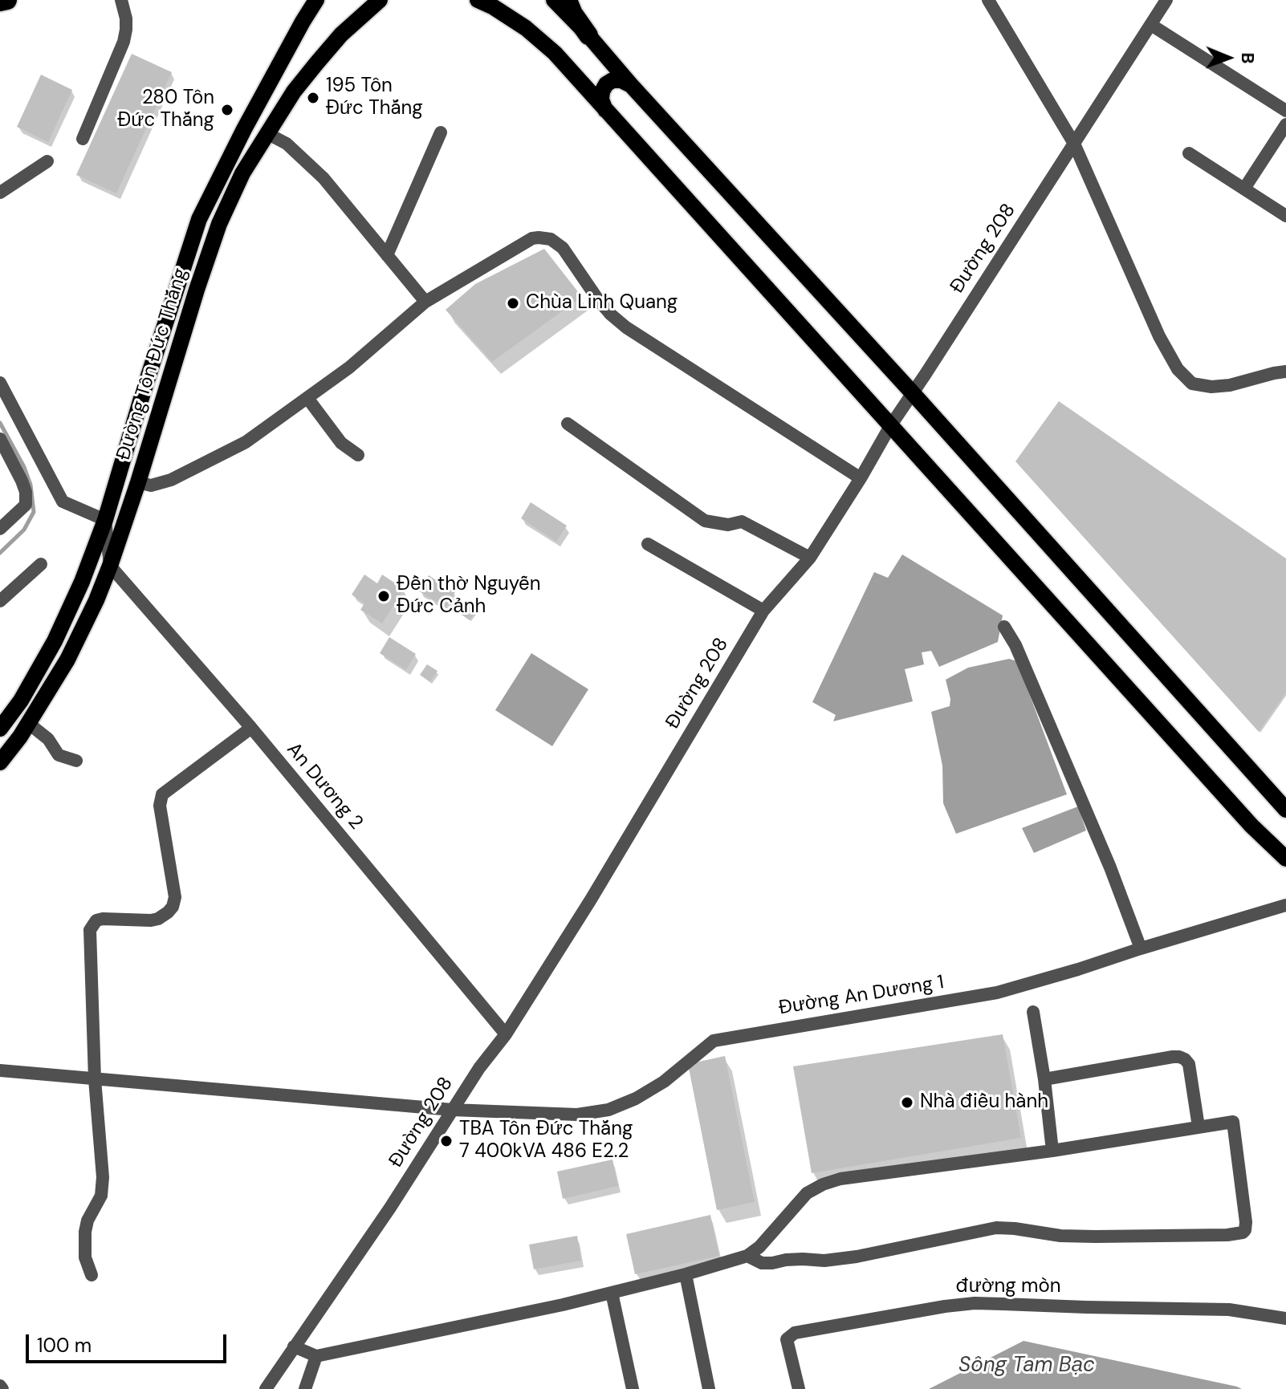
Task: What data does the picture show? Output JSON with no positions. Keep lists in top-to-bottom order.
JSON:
{
  "streets": {
    "main road": ["Đường Tôn Đức Thắng"],
    "street": [
      "Đường 208",
      "An Dương 2",
      "Đường An Dương 1",
      "đường mòn"
    ]
  },
  "crossings": [
    ["Đường 208", "An Dương 2"],
    ["Đường 208", "Đường An Dương 1"],
    ["Đường Tôn Đức Thắng", "An Dương 2"]
  ],
  "water": ["Sông Tam Bạc"],
  "places": [
    "195 Tôn Đức Thắng",
    "280 Tôn Đức Thắng",
    "Chùa Linh Quang",
    "Đền thờ Nguyễn Đức Cảnh",
    "Nhà điều hành",
    "TBA Tôn Đức Thắng 7 400kVA 486 E2.2"
  ],
  "scale_bar": "100 m",
  "north": "right"
}
